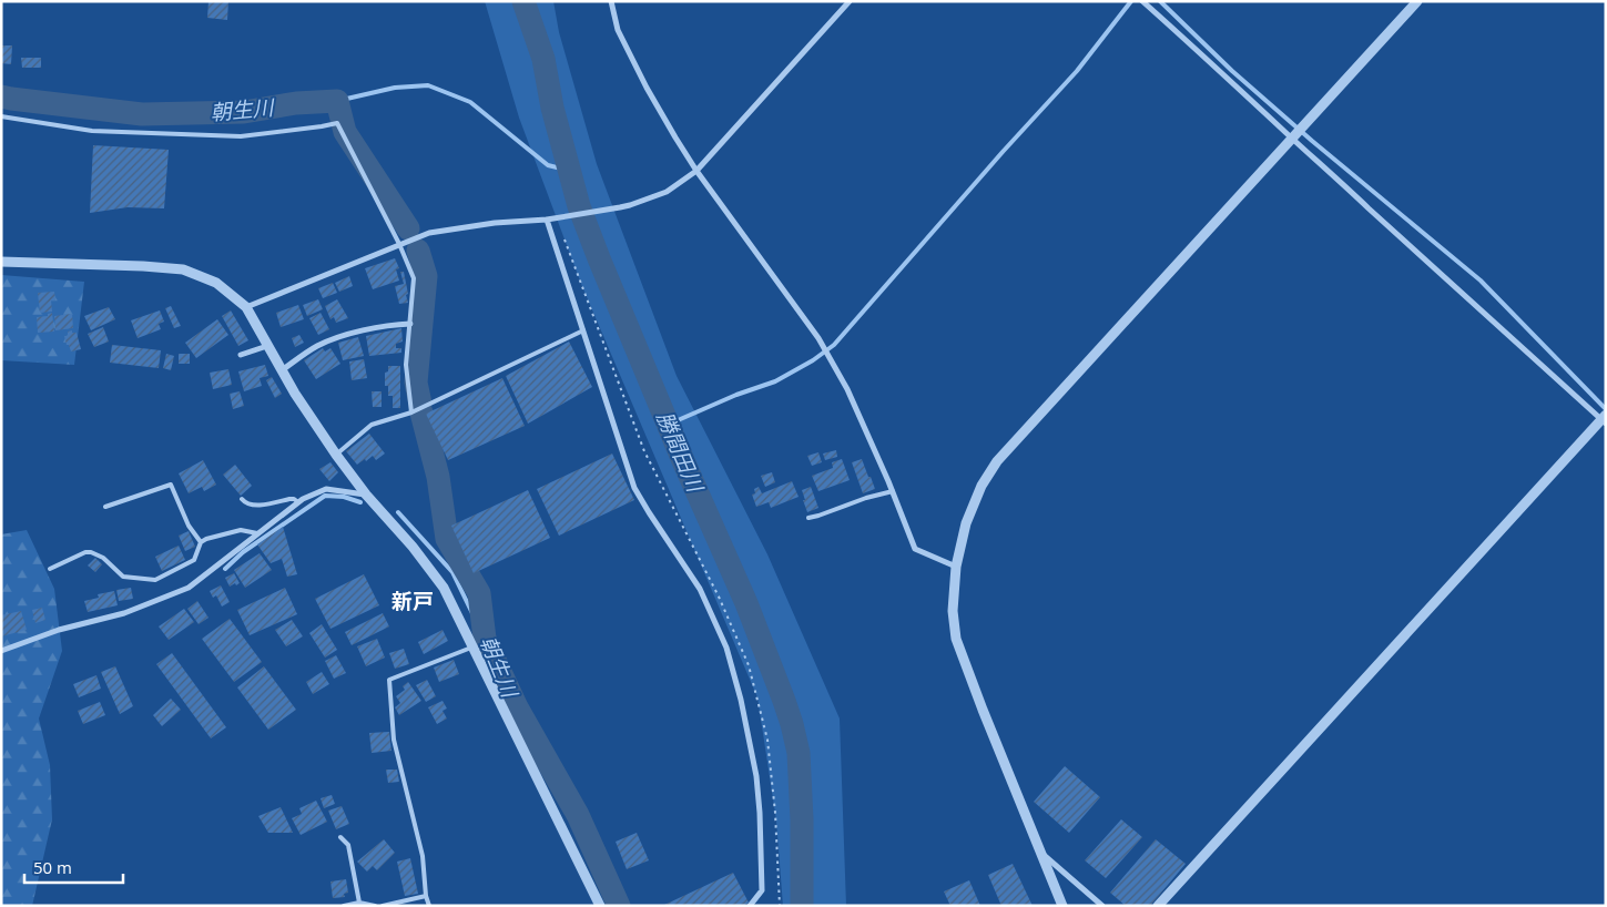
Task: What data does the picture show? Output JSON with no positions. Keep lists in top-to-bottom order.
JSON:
{
  "districts": ["新戸"],
  "water": ["朝生川", "勝間田川"],
  "scale_bar": "50 m"
}
